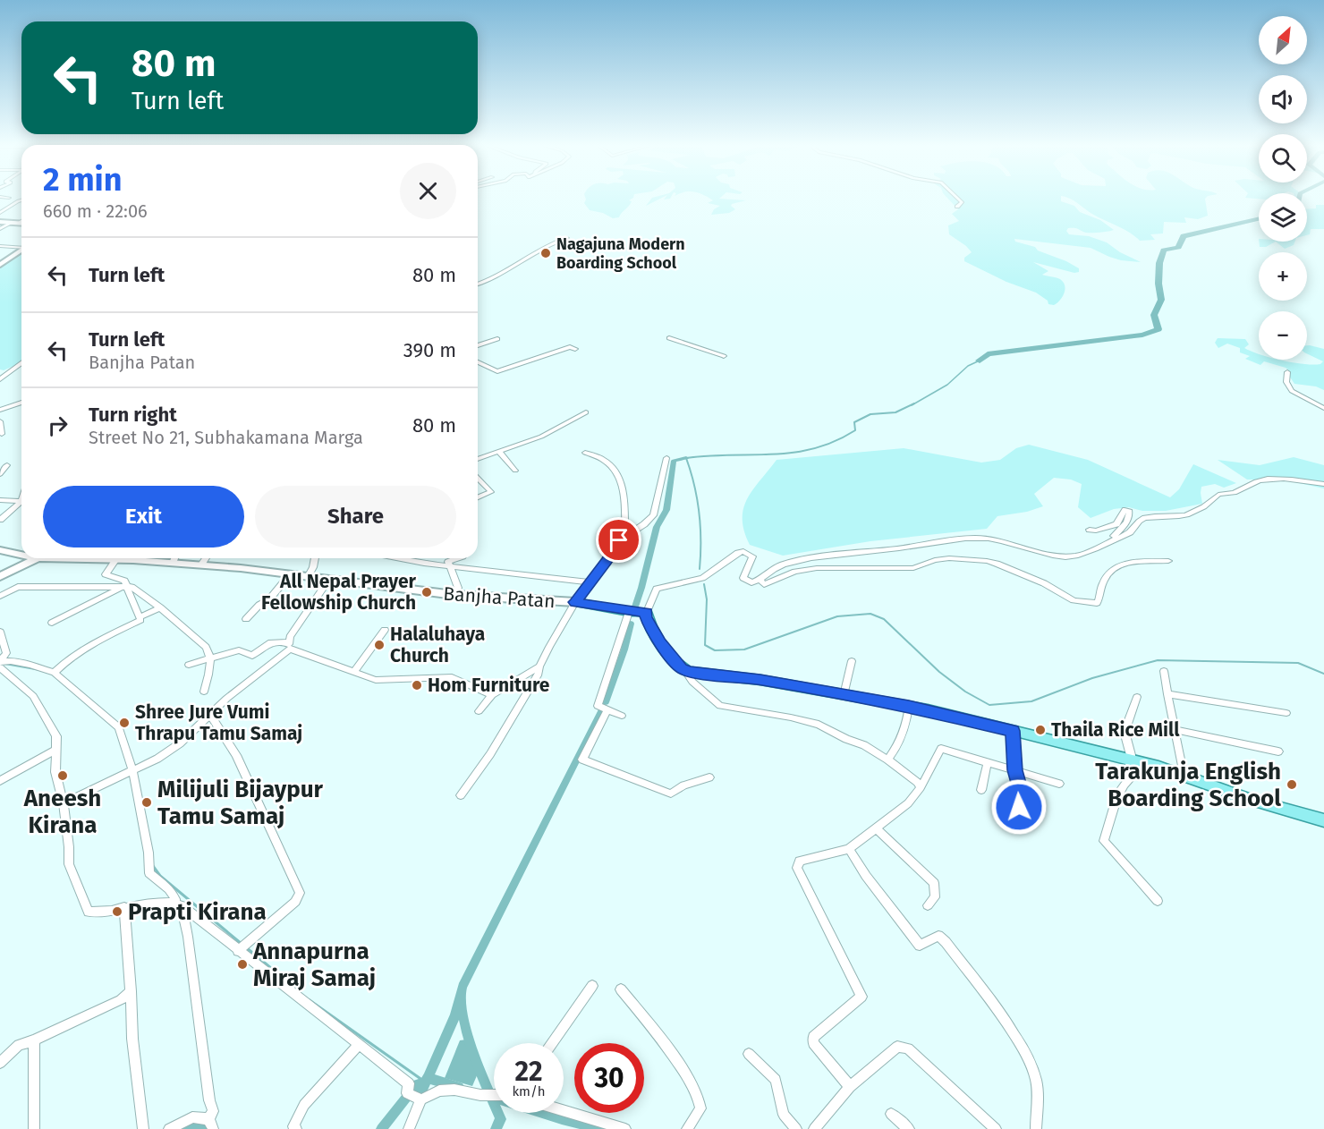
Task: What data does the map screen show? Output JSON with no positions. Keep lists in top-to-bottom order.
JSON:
{
  "streets": {
    "main road": ["Banjha Patan"]
  },
  "places": [
    "Nagajuna Modern Boarding School",
    "All Nepal Prayer Fellowship Church",
    "Halaluhaya Church",
    "Hom Furniture",
    "Shree Jure Vumi Thrapu Tamu Samaj",
    "Thaila Rice Mill",
    "Aneesh Kirana",
    "Tarakunja English Boarding School",
    "Milijuli Bijaypur Tamu Samaj",
    "Prapti Kirana",
    "Annapurna Miraj Samaj"
  ],
  "north": "top right",
  "page": {
    "map_buttons": ["+", "−"],
    "turn": ["80 m", "Turn left"],
    "heading": ["2 min", "660 m · 22:06"],
    "list": [
      {
        "name": "Turn left",
        "value": "80 m"
      },
      {
        "name": "Turn left",
        "note": "Banjha Patan",
        "value": "390 m"
      },
      {
        "name": "Turn right",
        "note": "Street No 21, Subhakamana Marga",
        "value": "80 m"
      }
    ],
    "buttons": ["Exit", "Share"],
    "speed": "22 km/h",
    "limit": "30"
  }
}
